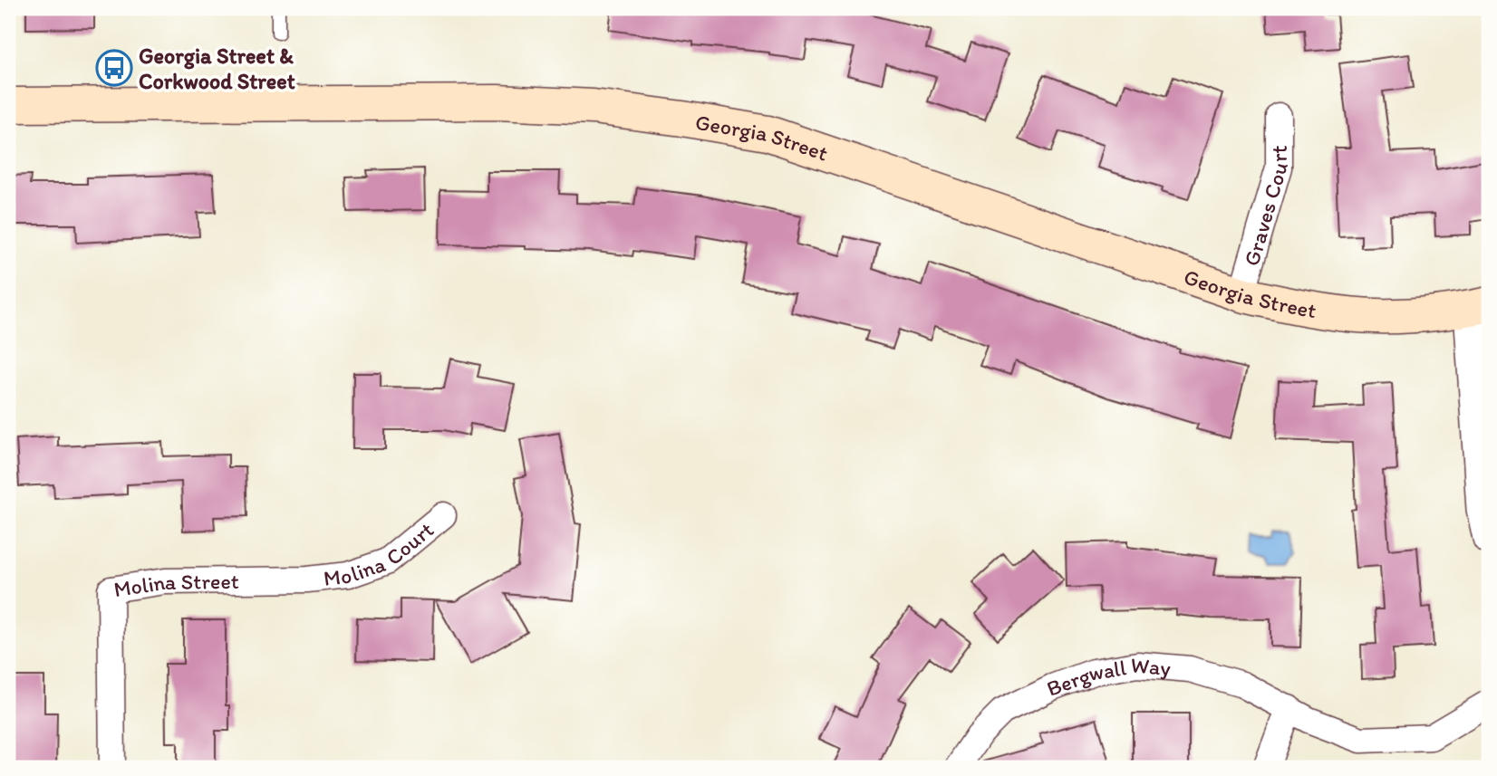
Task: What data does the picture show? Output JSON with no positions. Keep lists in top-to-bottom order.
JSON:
{
  "streets": {
    "main road": ["Georgia Street"],
    "street": [
      "Graves Court",
      "Molina Court",
      "Molina Street",
      "Bergwall Way"
    ]
  },
  "crossings": [
    ["Georgia Street", "Graves Court"],
    ["Molina Court", "Molina Street"]
  ],
  "places": {
    "bus stop": ["Georgia Street & Corkwood Street"]
  }
}
